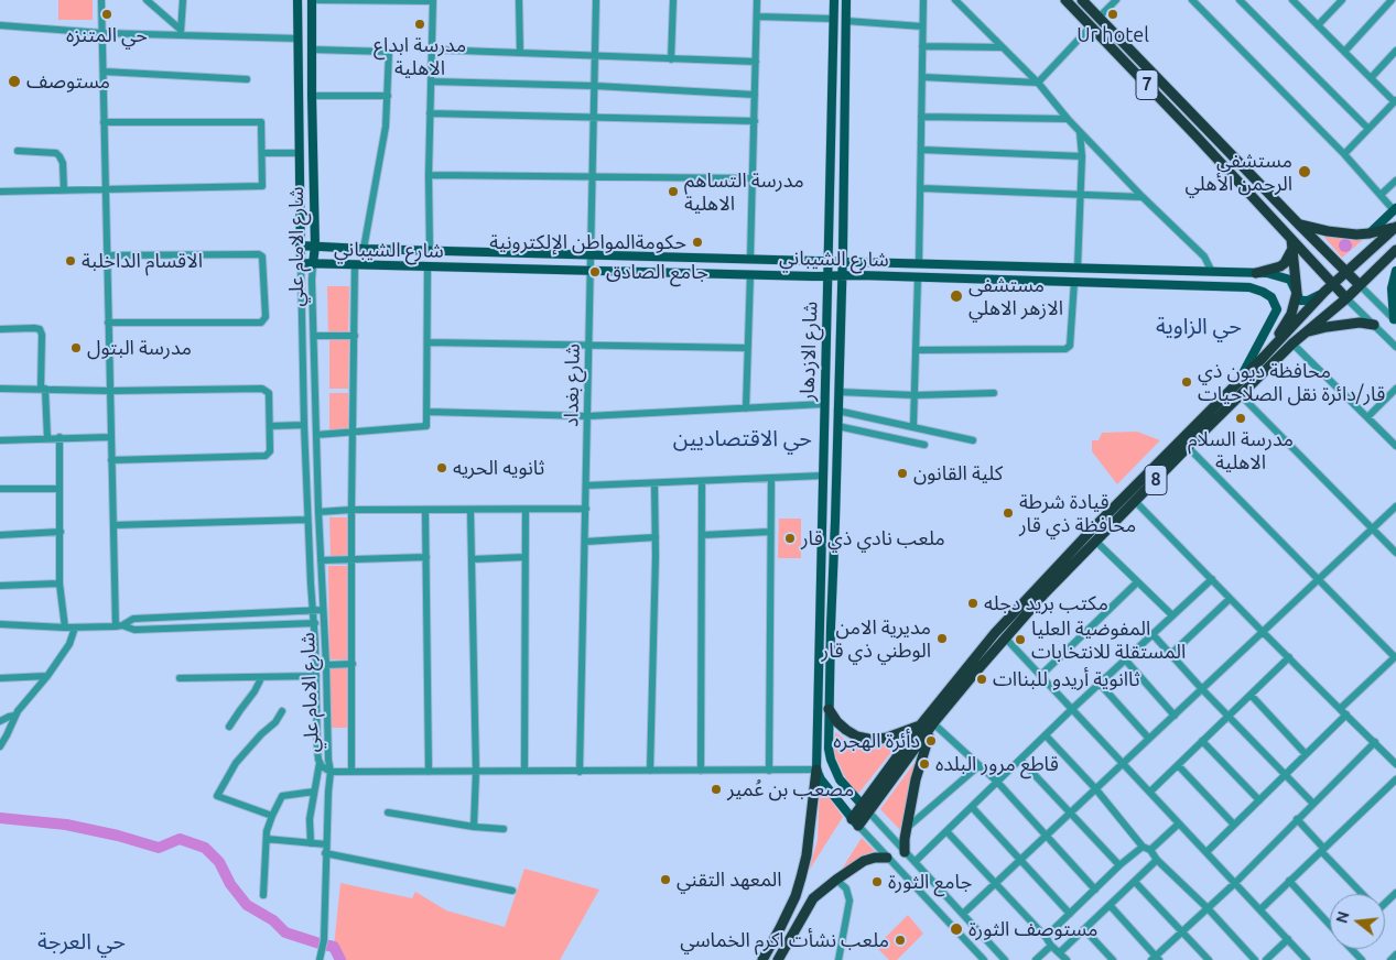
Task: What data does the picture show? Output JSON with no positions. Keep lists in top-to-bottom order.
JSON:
{
  "streets": {
    "highway": ["7", "8"],
    "main road": ["شارع الامام علي", "شارع الشيباني", "شارع الازدهار"],
    "street": ["شارع بغداد"]
  },
  "crossings": [
    ["7", "8"],
    ["شارع الامام علي", "شارع الشيباني"],
    ["شارع الشيباني", "شارع الازدهار"],
    ["شارع الشيباني", "شارع بغداد"],
    ["شارع الشيباني", "8"],
    ["شارع الازدهار", "8"]
  ],
  "districts": ["حي الزاوية", "حي الاقتصاديين", "حي العرجة"],
  "places": [
    "حي المتنزه",
    "Ur hotel",
    "مدرسة ابداع الاهلية",
    "مستوصف",
    "مستشفى الرحمن الأهلي",
    "مدرسة التساهم الاهلية",
    "حكومةالمواطن الإلكترونية",
    "الاقسام الداخلبة",
    "جامع الصادق",
    "مستشفى الازهر الاهلي",
    "مدرسة البتول",
    "محافظة ديون ذي قار/دائرة نقل الصلاحيات",
    "مدرسة السلام الاهلية",
    "ثانويه الحريه",
    "كلية القانون",
    "قيادة شرطة محافظة ذي قار",
    "ملعب نادي ذي قار",
    "مكتب بريد دجله",
    "مديرية الامن الوطني ذي قار",
    "المفوضية العليا المستقلة للانتخابات",
    "ثاانوية أريدو للبناات",
    "دأئرة الهجره",
    "قاطع مرور البلده",
    "مصعب بن عُمير",
    "المعهد التقني",
    "جامع الثورة",
    "مستوصف الثورة",
    "ملعب نشأت اكرم الخماسي"
  ],
  "north": "left"
}
